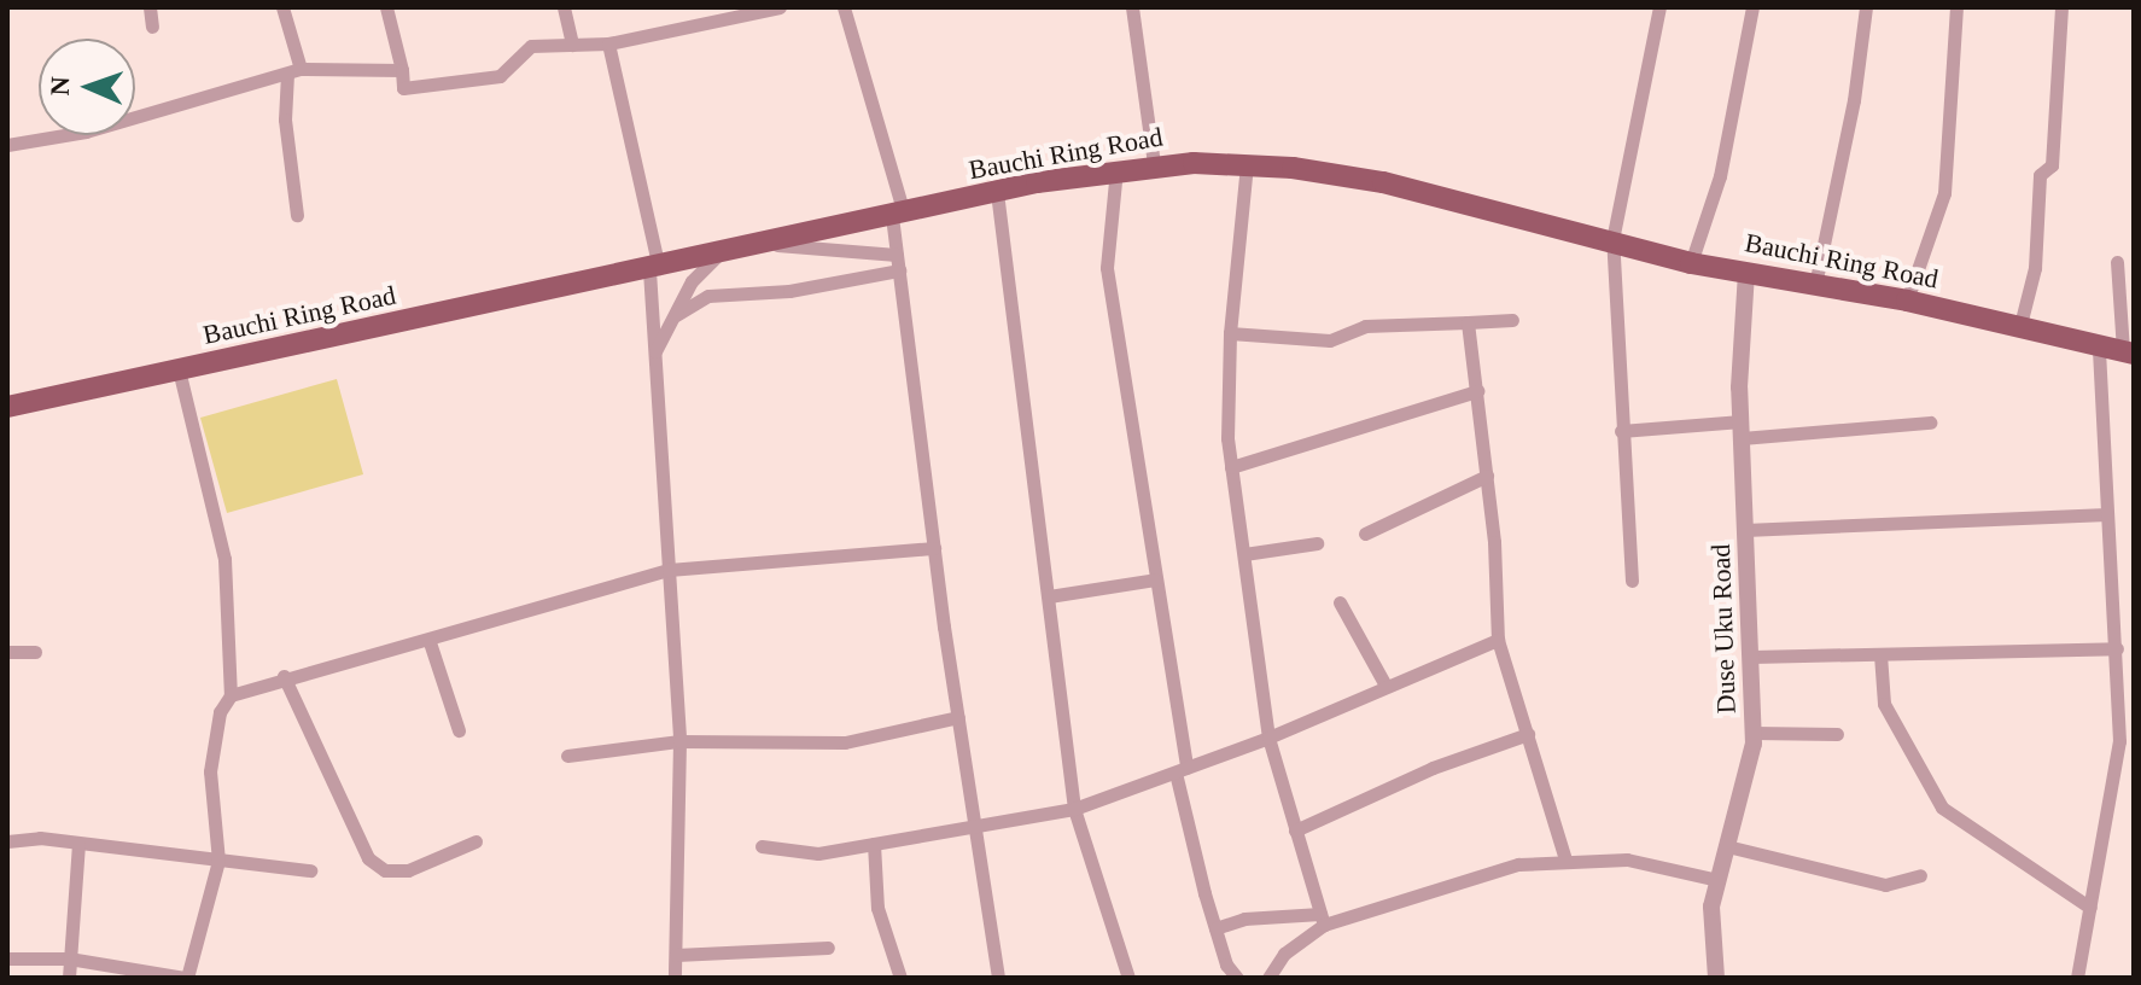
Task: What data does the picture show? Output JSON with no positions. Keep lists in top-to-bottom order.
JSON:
{
  "streets": {
    "main road": ["Bauchi Ring Road"],
    "street": ["Duse Uku Road"]
  },
  "crossings": [
    ["Bauchi Ring Road", "Duse Uku Road"]
  ],
  "north": "left"
}
